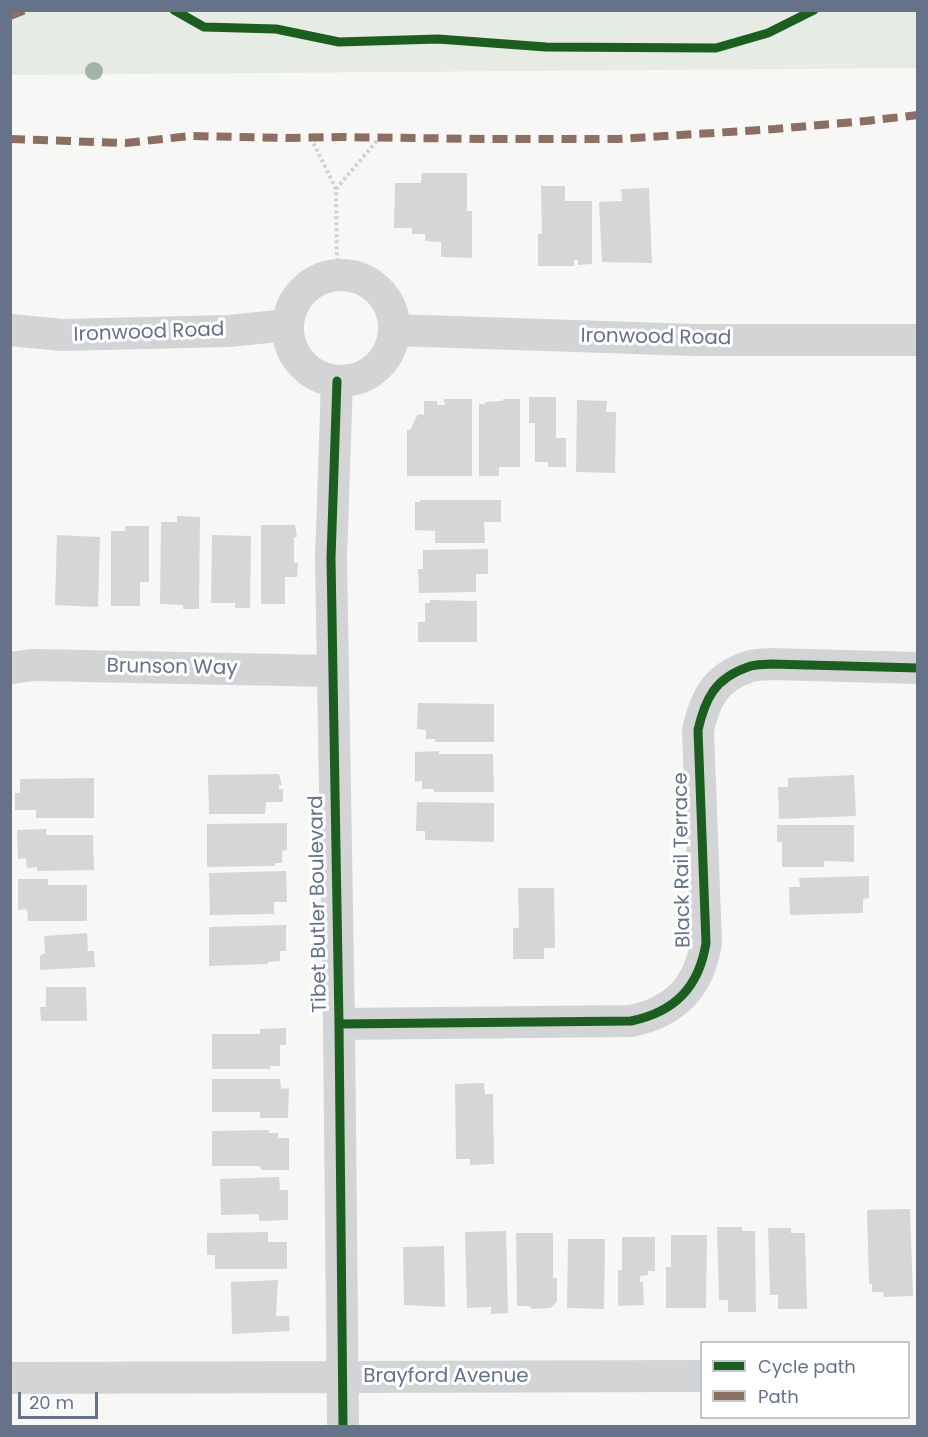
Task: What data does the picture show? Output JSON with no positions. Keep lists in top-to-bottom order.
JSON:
{
  "streets": {
    "street": [
      "Ironwood Road",
      "Brunson Way",
      "Black Rail Terrace",
      "Tibet Butler Boulevard",
      "Brayford Avenue"
    ]
  },
  "crossings": [
    ["Ironwood Road", "Tibet Butler Boulevard"],
    ["Brunson Way", "Tibet Butler Boulevard"],
    ["Black Rail Terrace", "Tibet Butler Boulevard"],
    ["Tibet Butler Boulevard", "Brayford Avenue"]
  ],
  "legend": ["Cycle path", "Path"],
  "scale_bar": "20 m"
}
